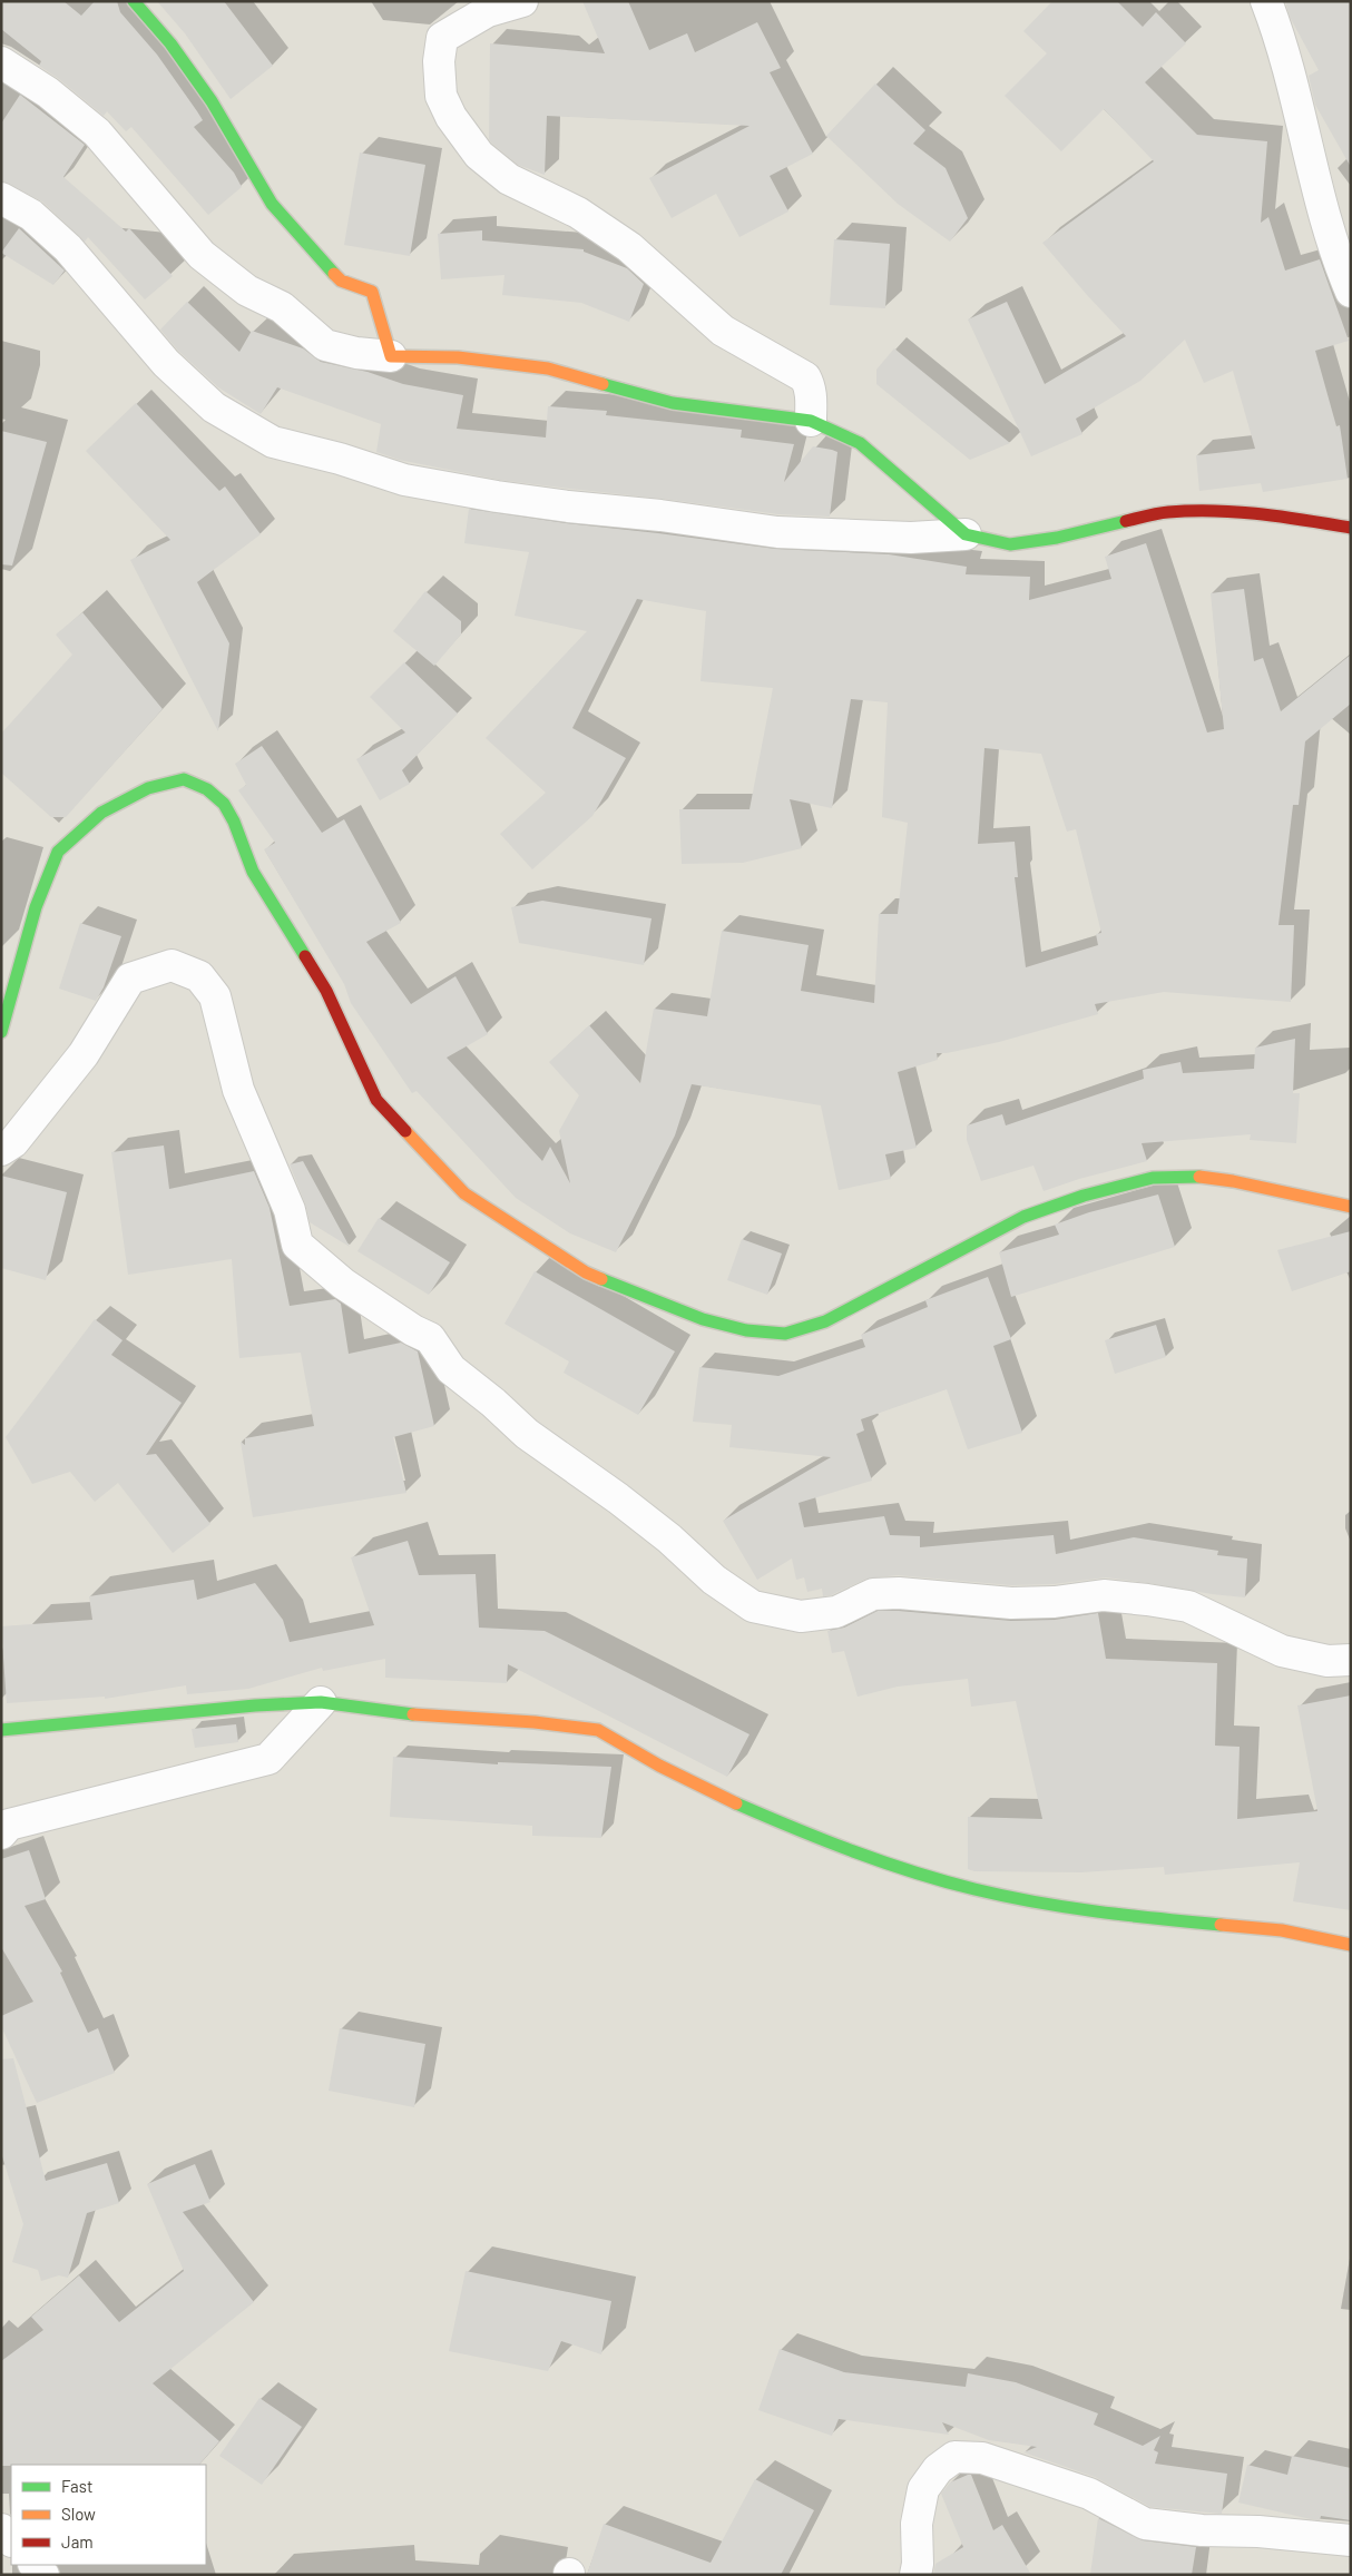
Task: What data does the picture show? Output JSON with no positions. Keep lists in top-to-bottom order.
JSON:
{
  "legend": ["Fast", "Slow", "Jam"]
}
